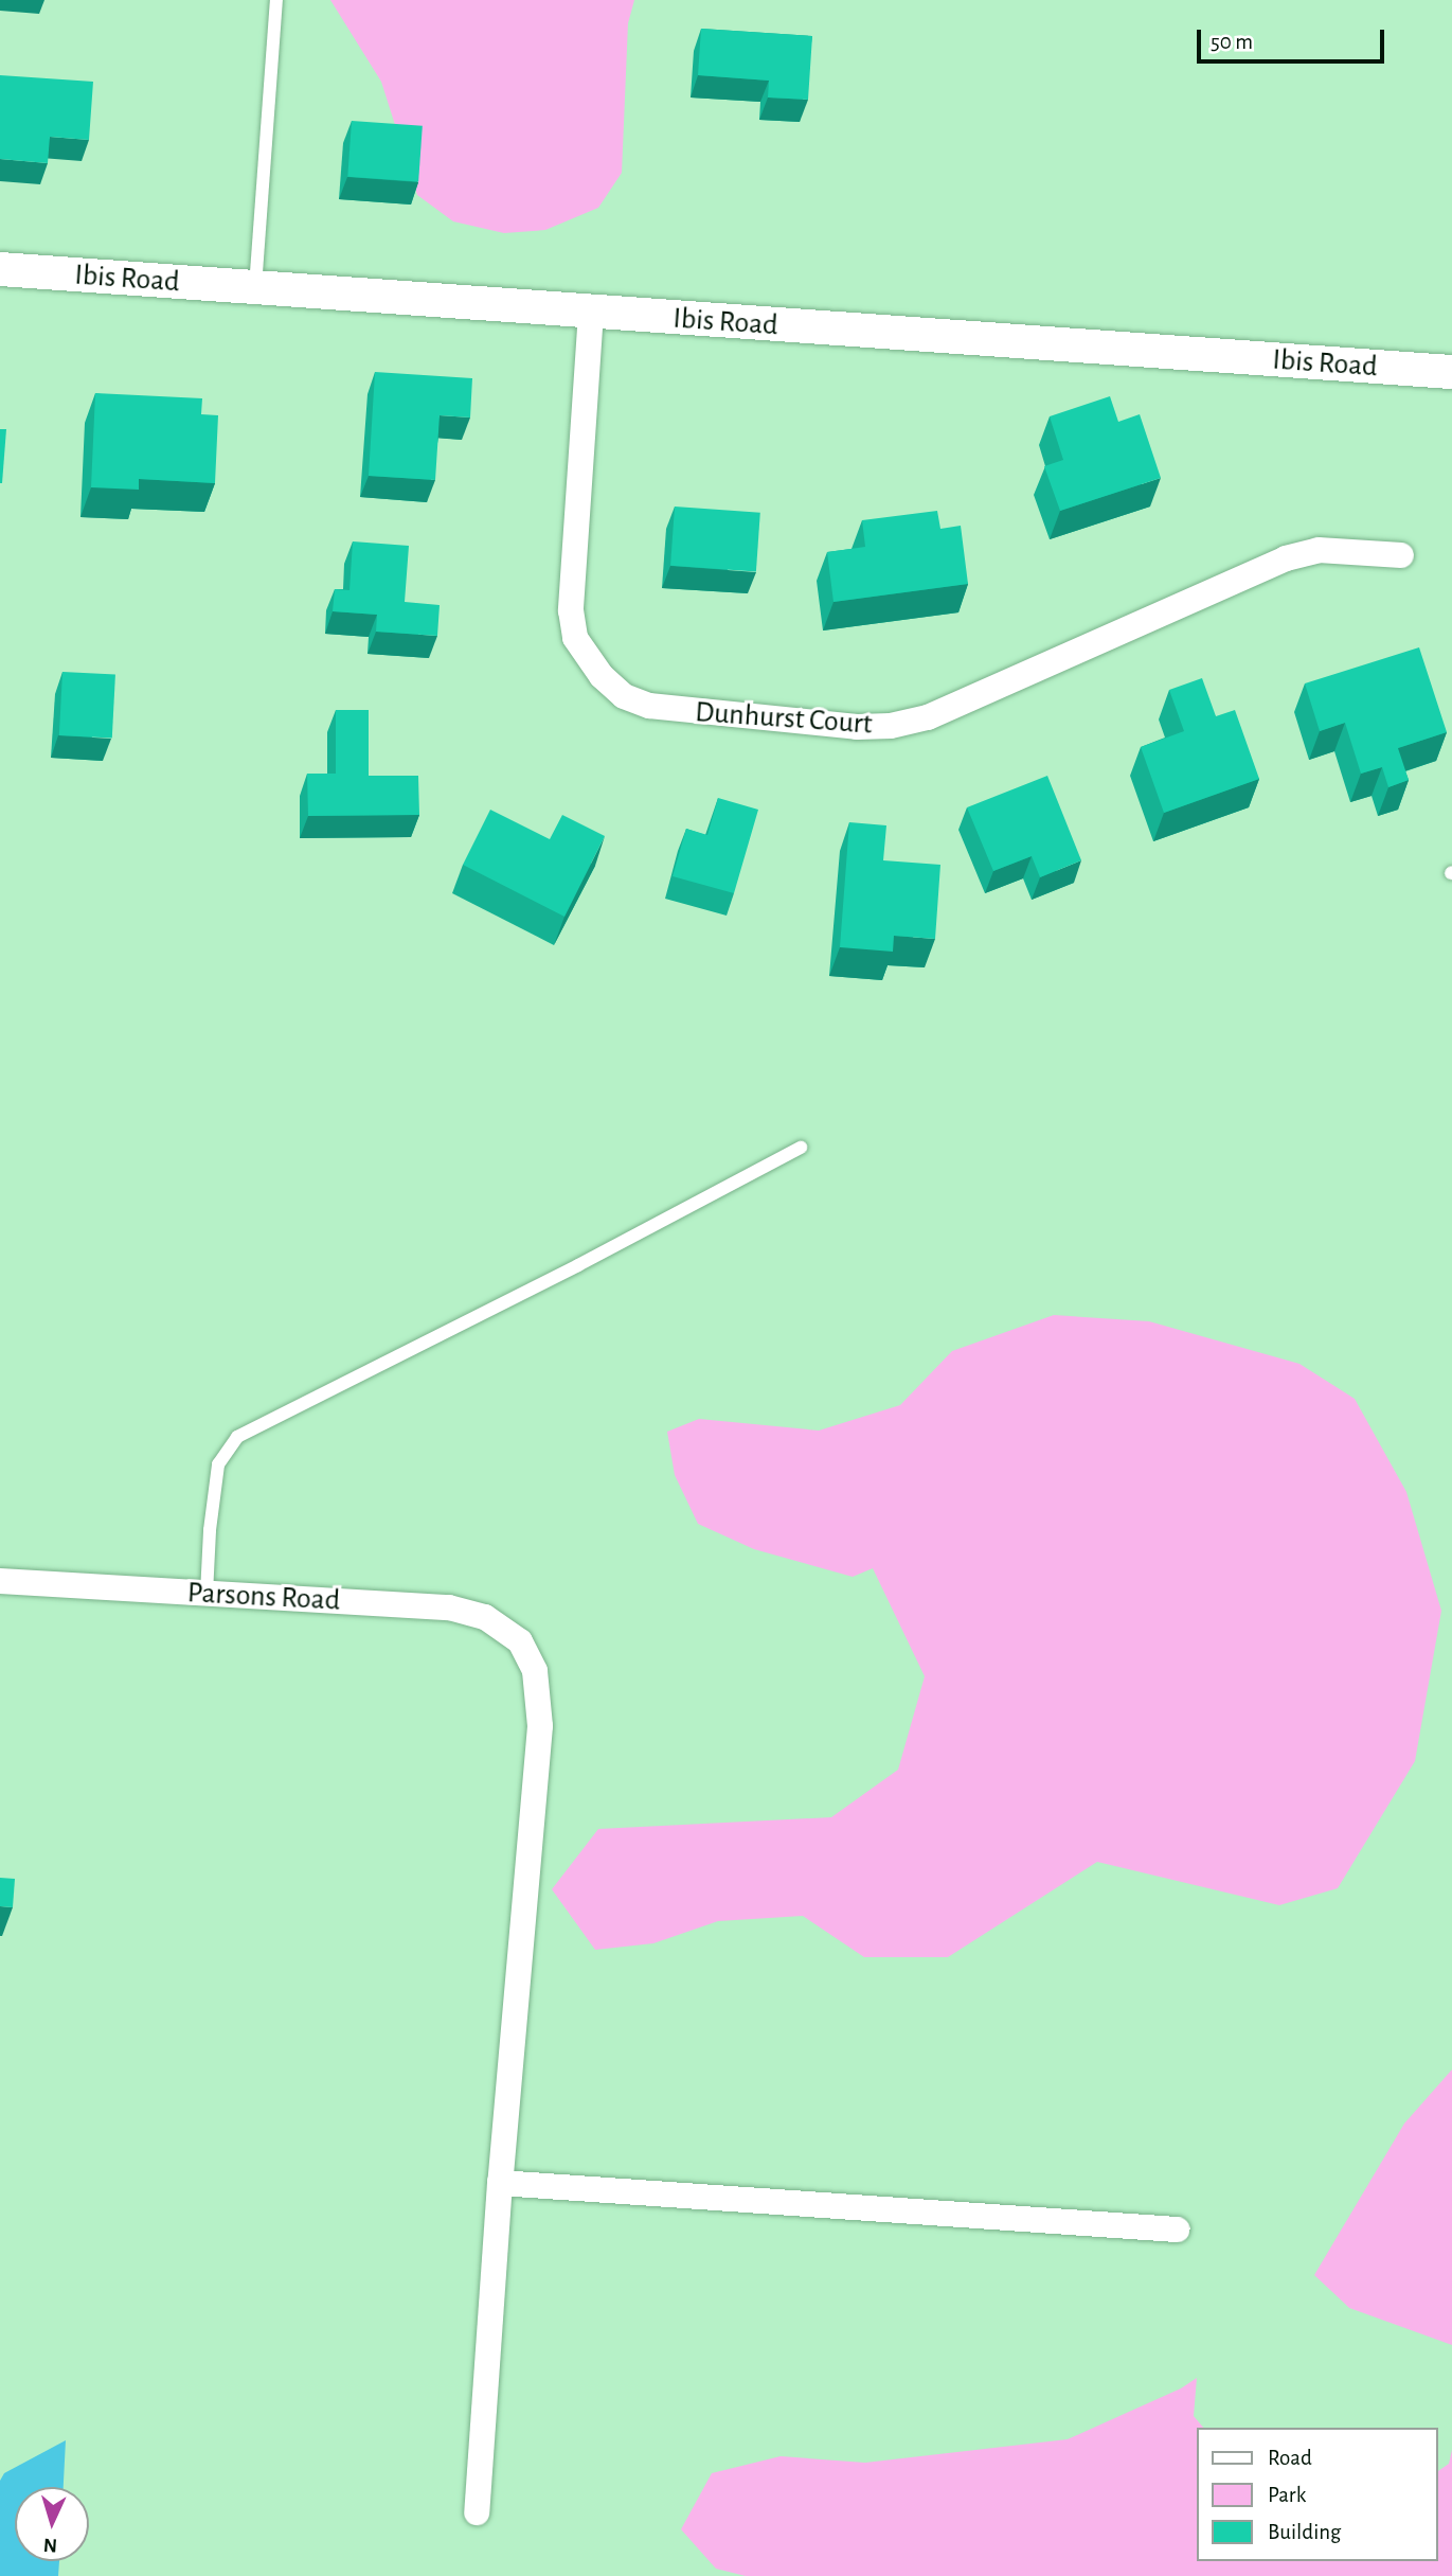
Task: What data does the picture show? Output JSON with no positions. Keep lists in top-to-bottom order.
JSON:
{
  "streets": {
    "street": ["Ibis Road", "Dunhurst Court", "Parsons Road"]
  },
  "crossings": [
    ["Ibis Road", "Dunhurst Court"]
  ],
  "legend": ["Road", "Park", "Building"],
  "scale_bar": "50 m",
  "north": "bottom"
}
